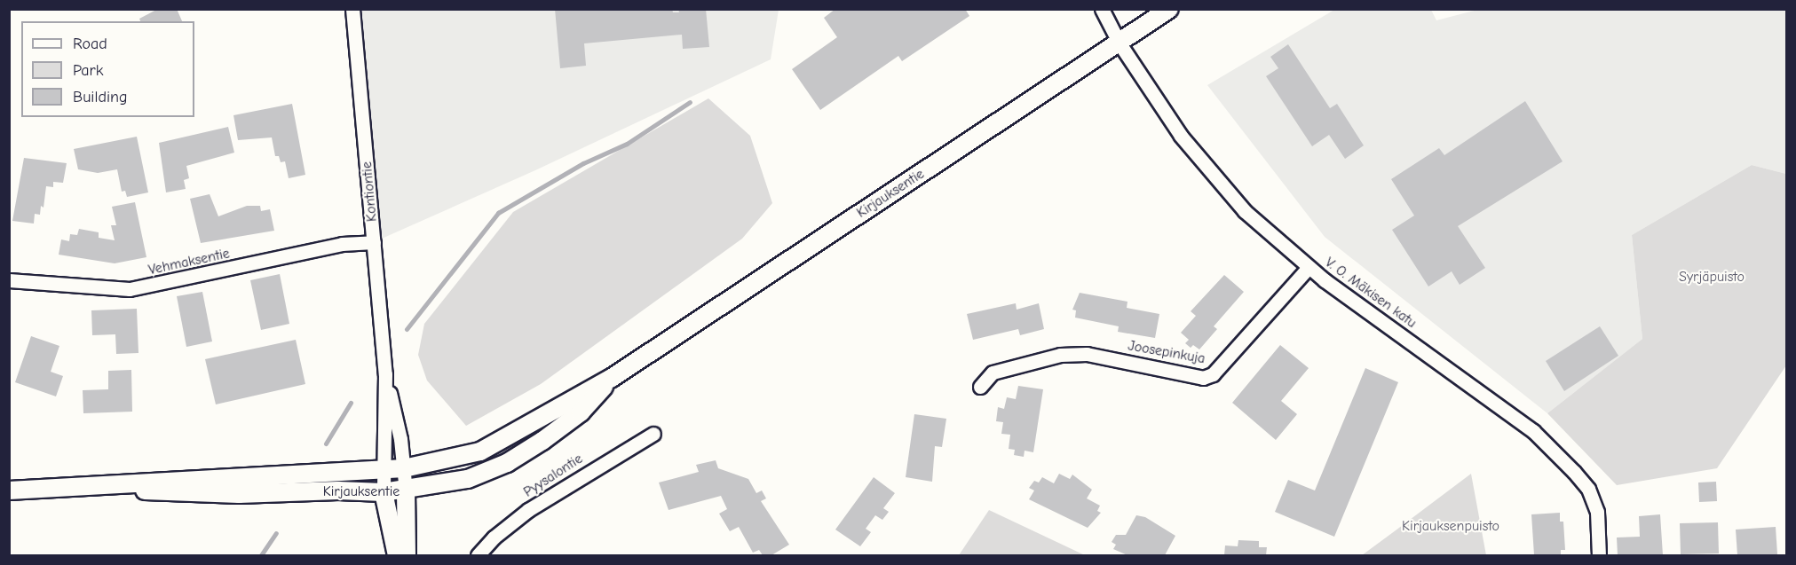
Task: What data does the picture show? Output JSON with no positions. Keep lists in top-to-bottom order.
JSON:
{
  "streets": {
    "street": [
      "Kontiontie",
      "Kirjauksentie",
      "Vehmaksentie",
      "V. O. Mäkisen katu",
      "Joosepinkuja",
      "Pyysalontie"
    ]
  },
  "crossings": [
    ["Kontiontie", "Kirjauksentie"],
    ["Kontiontie", "Vehmaksentie"],
    ["Kirjauksentie", "V. O. Mäkisen katu"],
    ["V. O. Mäkisen katu", "Joosepinkuja"]
  ],
  "parks": ["Syrjäpuisto", "Kirjauksenpuisto"],
  "legend": ["Road", "Park", "Building"]
}
